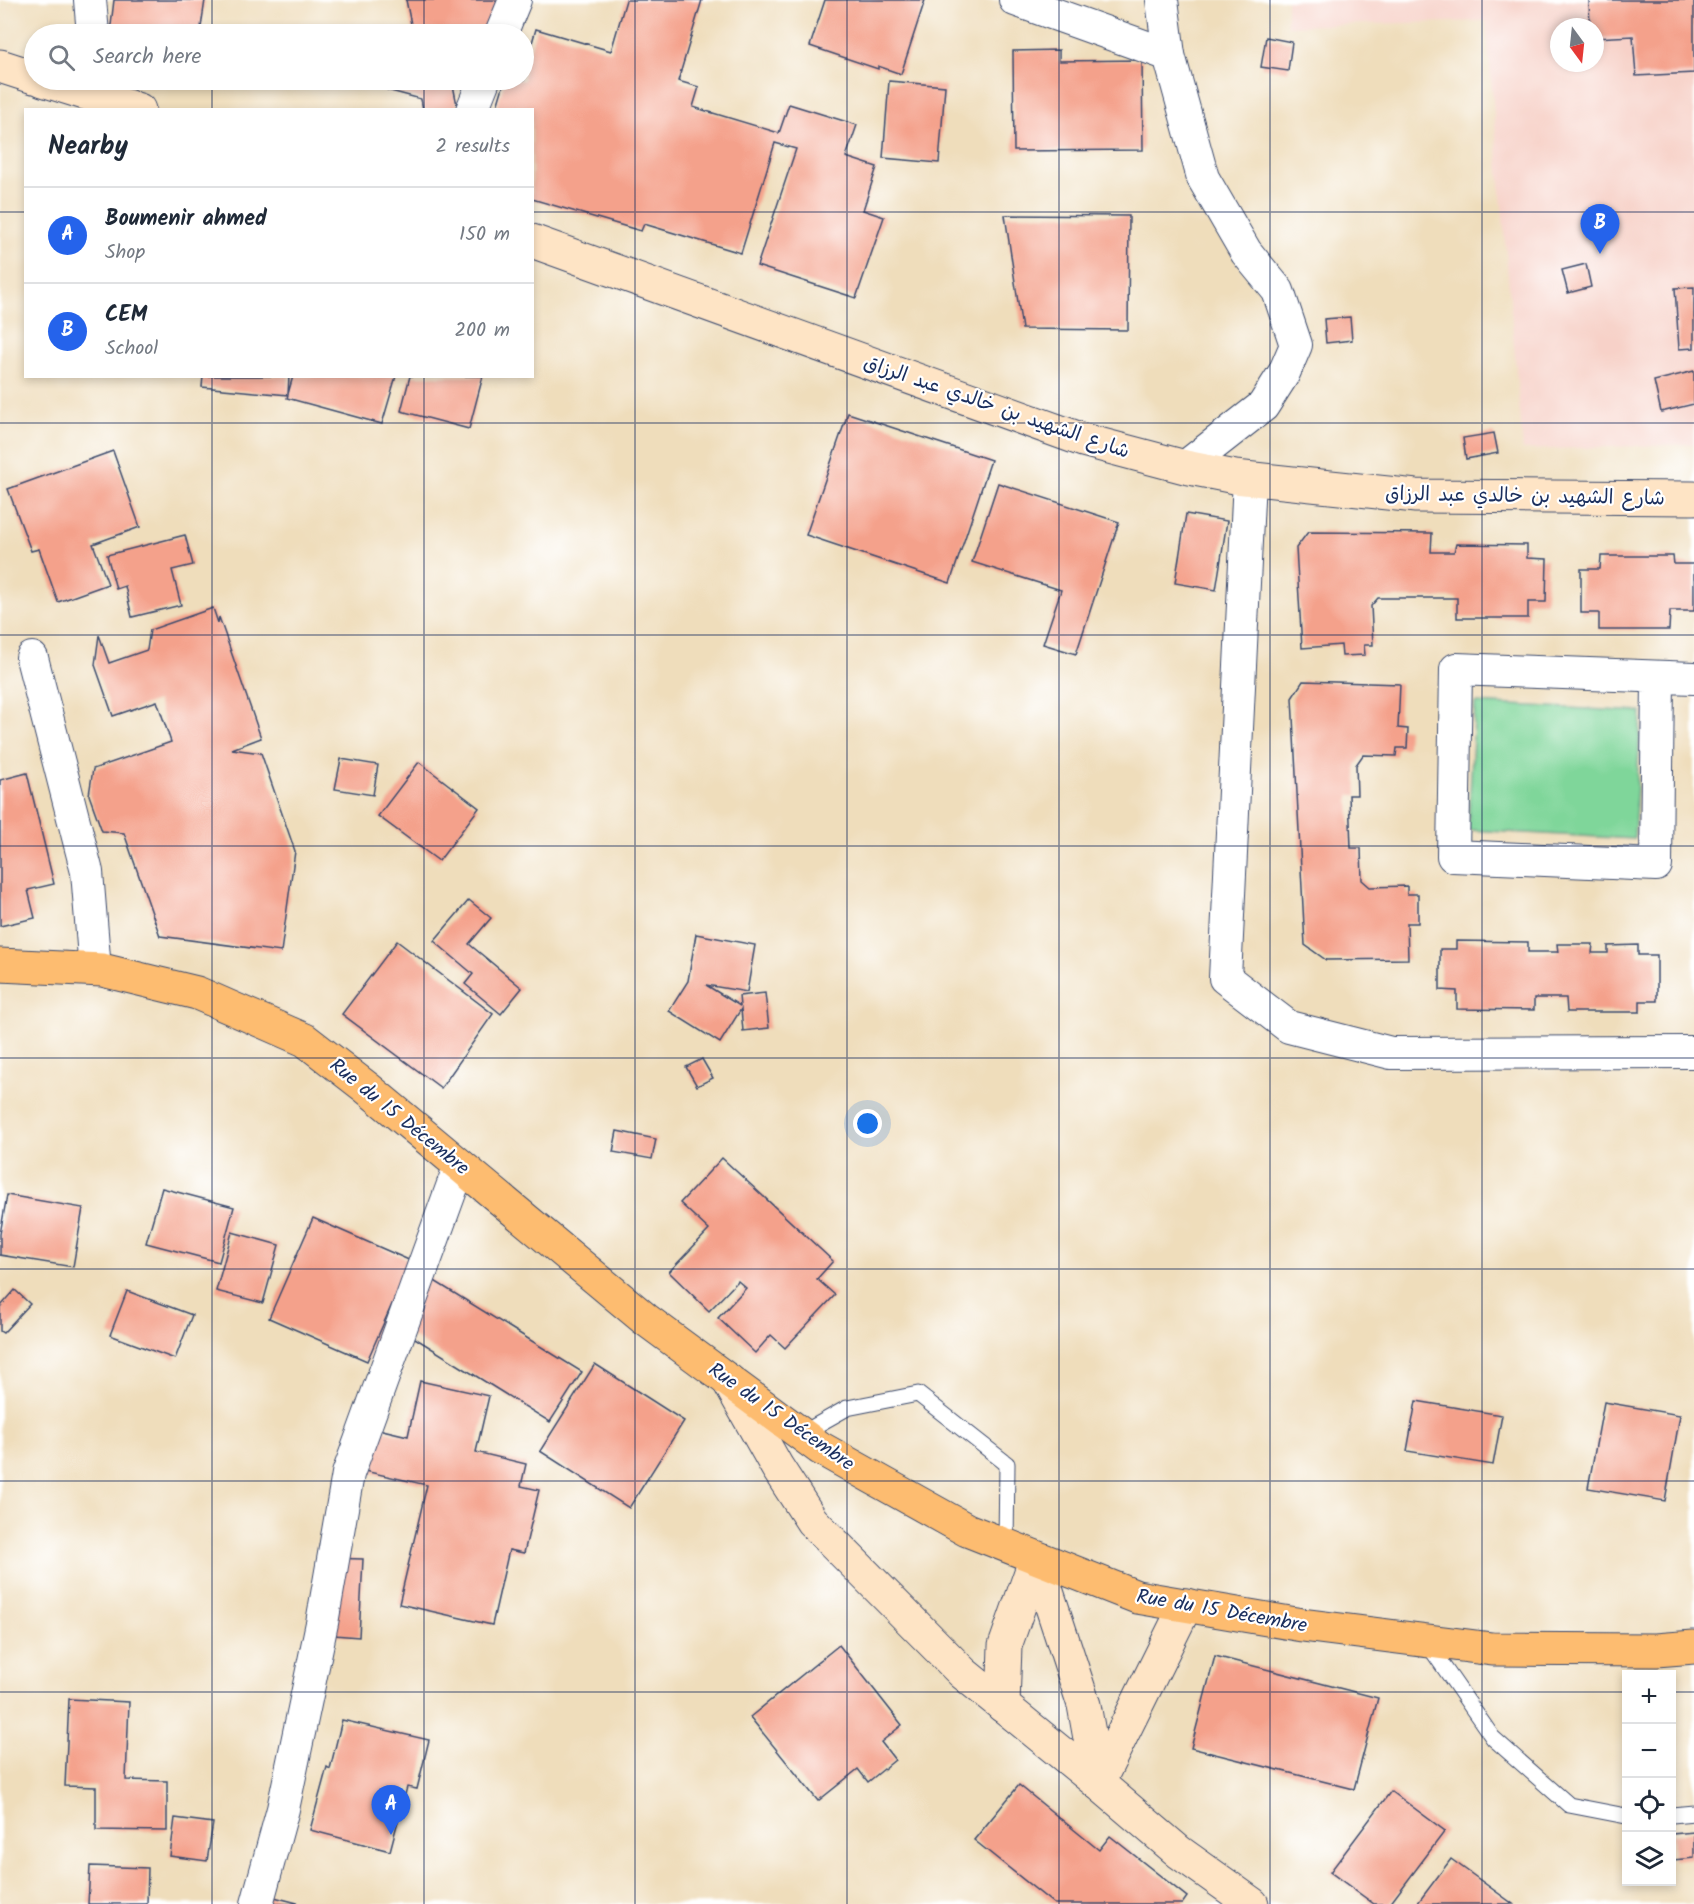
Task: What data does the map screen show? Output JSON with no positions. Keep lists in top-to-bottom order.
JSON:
{
  "streets": {
    "main road": ["Rue du 15 Décembre"],
    "street": ["شارع الشهيد بن خالدي عبد الرزاق"]
  },
  "north": "bottom",
  "page": {
    "search": "Search here",
    "heading": ["Nearby", "2 results"],
    "list": [
      {
        "mark": "A",
        "name": "Boumenir ahmed",
        "note": "Shop",
        "value": "150 m"
      },
      {
        "mark": "B",
        "name": "CEM",
        "note": "School",
        "value": "200 m"
      }
    ],
    "pins": ["B", "A"],
    "map_buttons": ["+", "−"]
  }
}
